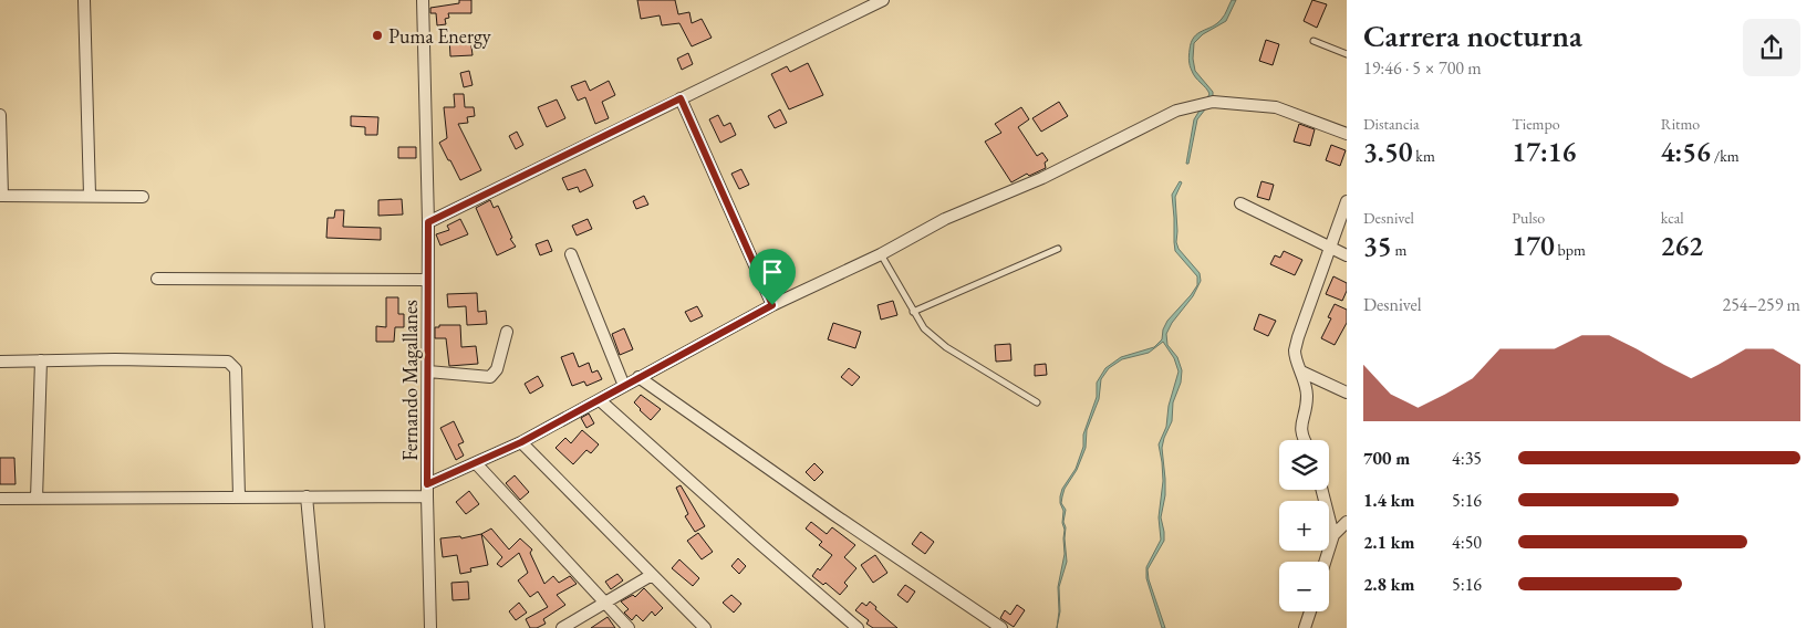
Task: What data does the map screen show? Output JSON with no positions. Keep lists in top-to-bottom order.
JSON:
{
  "streets": {
    "street": ["Fernando Magallanes"]
  },
  "places": ["Puma Energy"],
  "page": {
    "heading": ["Carrera nocturna", "19:46 · 5 × 700 m"],
    "stats": [
      ["Distancia", "3.50 km"],
      ["Tiempo", "17:16"],
      ["Ritmo", "4:56 /km"],
      ["Desnivel", "35 m"],
      ["Pulso", "170 bpm"],
      ["kcal", "262"]
    ],
    "chart": ["Desnivel", "254–259 m"],
    "list": [
      {
        "name": "700 m",
        "note": "4:35"
      },
      {
        "name": "1.4 km",
        "note": "5:16"
      },
      {
        "name": "2.1 km",
        "note": "4:50"
      },
      {
        "name": "2.8 km",
        "note": "5:16"
      }
    ],
    "map_buttons": ["+", "−"]
  }
}
